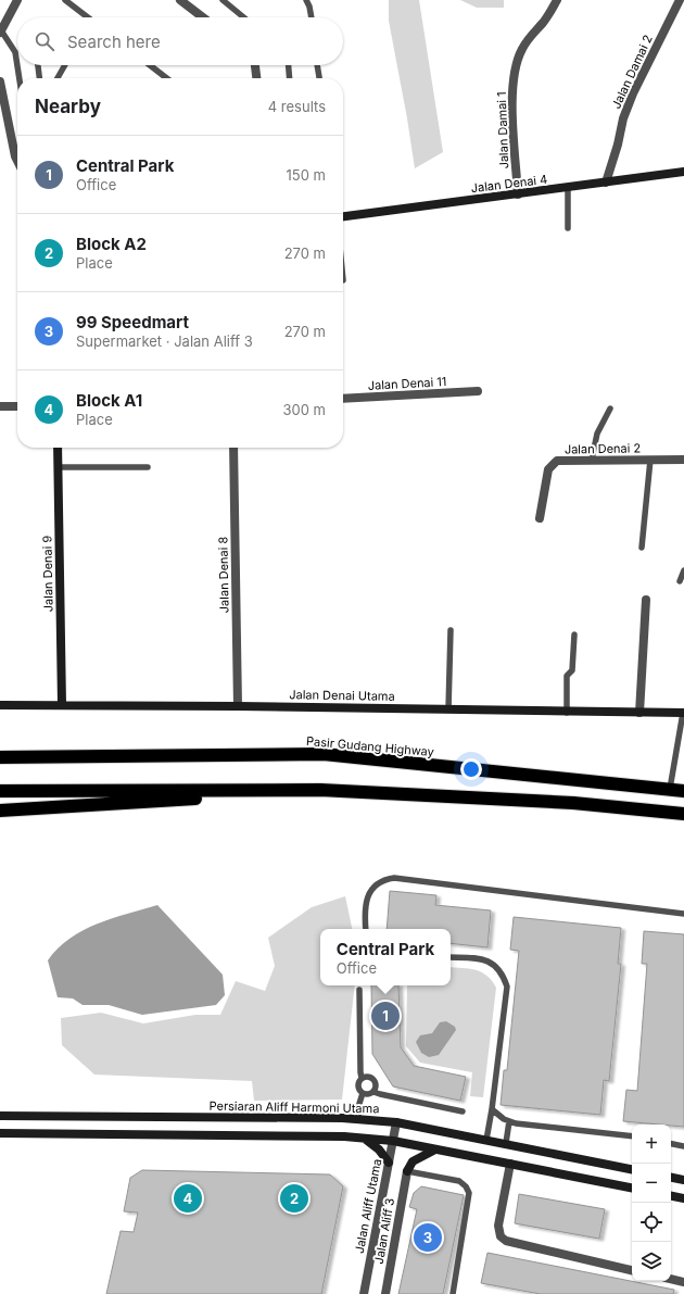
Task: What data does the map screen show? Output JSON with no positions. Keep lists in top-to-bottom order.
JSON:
{
  "streets": {
    "highway": ["Pasir Gudang Highway"],
    "street": [
      "Jalan Damai 2",
      "Jalan Damai 1",
      "Jalan Denai 4",
      "Jalan Denai 11",
      "Jalan Denai 2",
      "Jalan Denai 9",
      "Jalan Denai 8",
      "Jalan Denai Utama",
      "Persiaran Aliff Harmoni Utama",
      "Jalan Aliff Utama",
      "Jalan Aliff 3"
    ]
  },
  "crossings": [
    ["Jalan Damai 2", "Jalan Denai 4"],
    ["Jalan Damai 1", "Jalan Denai 4"],
    ["Jalan Denai 9", "Jalan Denai Utama"],
    ["Jalan Denai 8", "Jalan Denai Utama"],
    ["Persiaran Aliff Harmoni Utama", "Jalan Aliff Utama"]
  ],
  "page": {
    "search": "Search here",
    "heading": ["Nearby", "4 results"],
    "list": [
      {
        "mark": "1",
        "name": "Central Park",
        "note": "Office",
        "value": "150 m"
      },
      {
        "mark": "2",
        "name": "Block A2",
        "note": "Place",
        "value": "270 m"
      },
      {
        "mark": "3",
        "name": "99 Speedmart",
        "note": "Supermarket · Jalan Aliff 3",
        "value": "270 m"
      },
      {
        "mark": "4",
        "name": "Block A1",
        "note": "Place",
        "value": "300 m"
      }
    ],
    "popup": ["Central Park", "Office"],
    "pins": [
      "1",
      "2",
      "4",
      "3"
    ],
    "map_buttons": ["+", "−"]
  }
}
